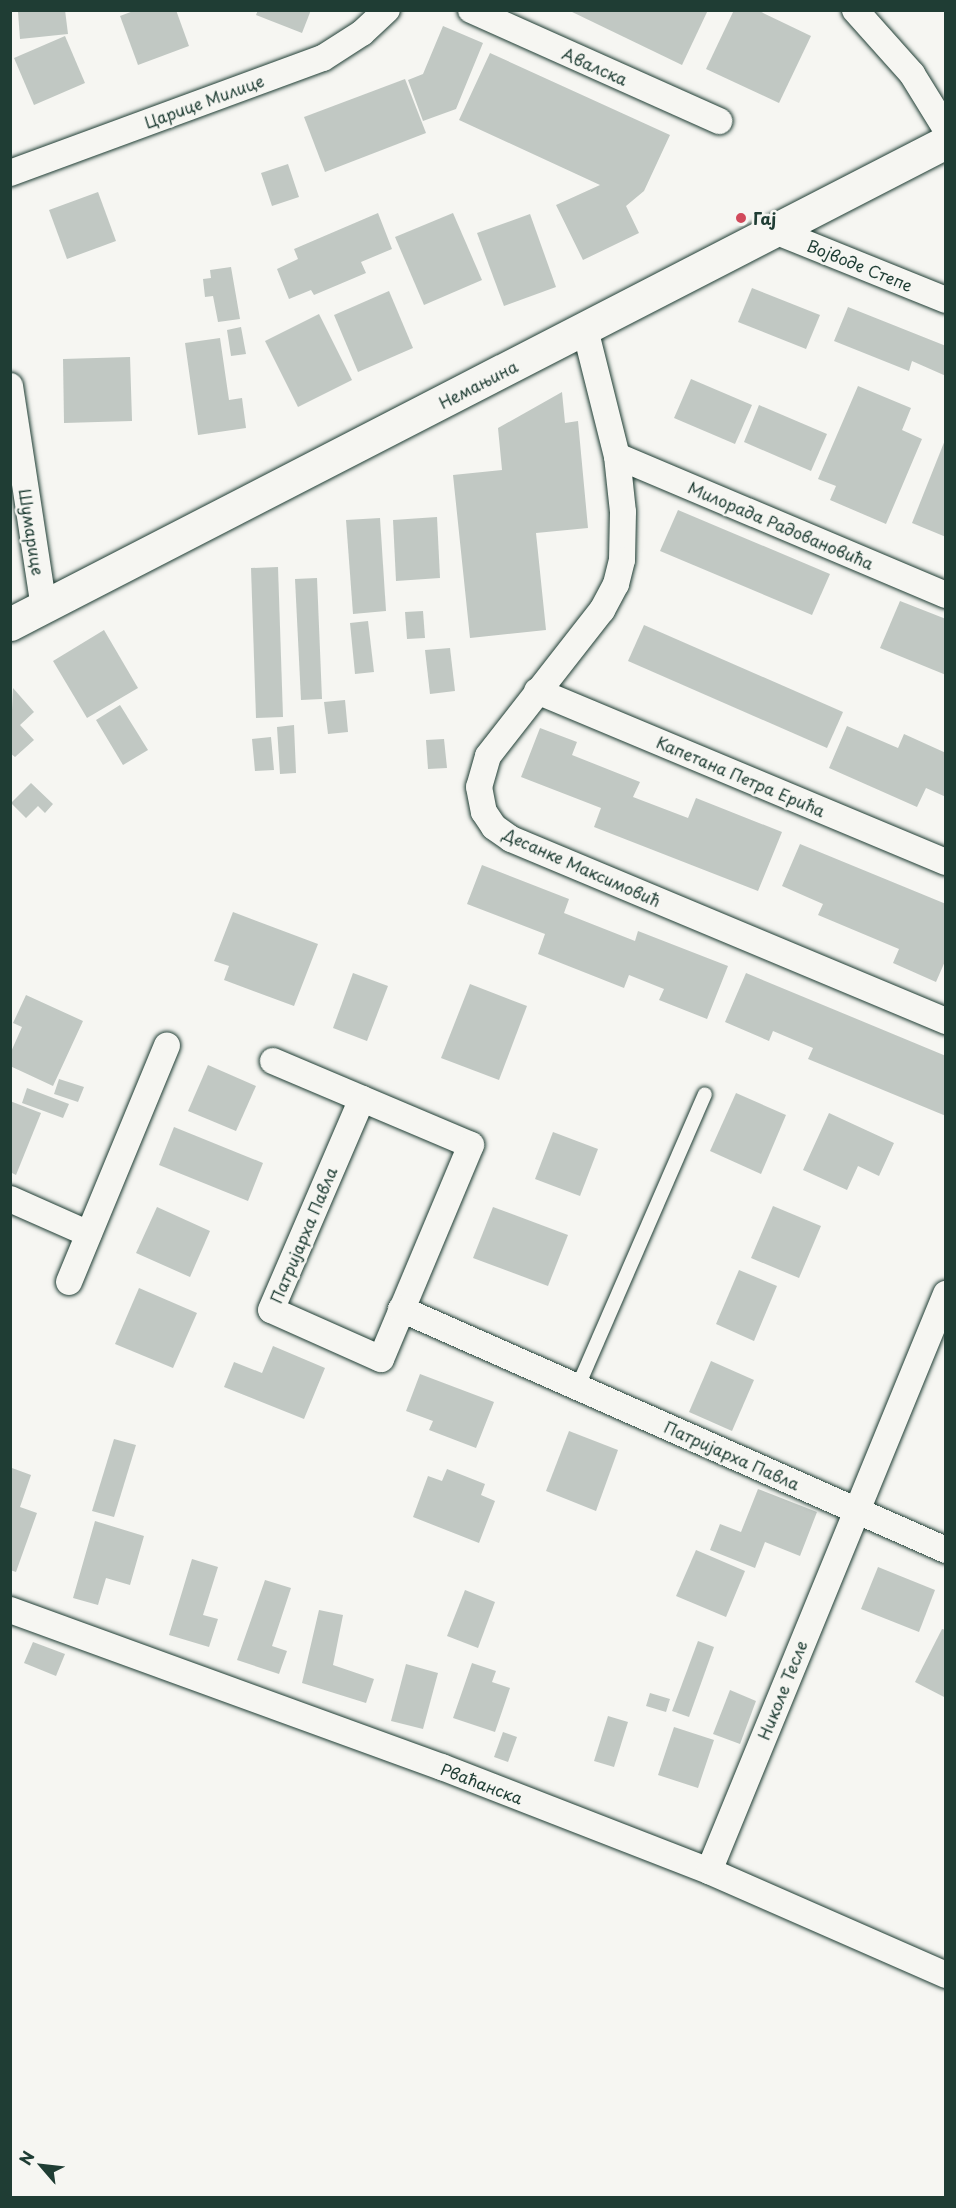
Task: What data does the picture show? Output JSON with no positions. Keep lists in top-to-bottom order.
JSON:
{
  "streets": {
    "street": [
      "Авалска",
      "Царице Милице",
      "Војводе Степе",
      "Немањина",
      "Милорада Радовановића",
      "Шумарице",
      "Капетана Петра Ерића",
      "Десанке Максимовић",
      "Патријарха Павла",
      "Николе Тесле",
      "Рваћанска"
    ]
  },
  "crossings": [
    ["Војводе Степе", "Немањина"],
    ["Немањина", "Шумарице"],
    ["Немањина", "Десанке Максимовић"],
    ["Милорада Радовановића", "Десанке Максимовић"],
    ["Капетана Петра Ерића", "Десанке Максимовић"],
    ["Патријарха Павла", "Николе Тесле"],
    ["Николе Тесле", "Рваћанска"]
  ],
  "places": ["Гај"],
  "north": "top left"
}
